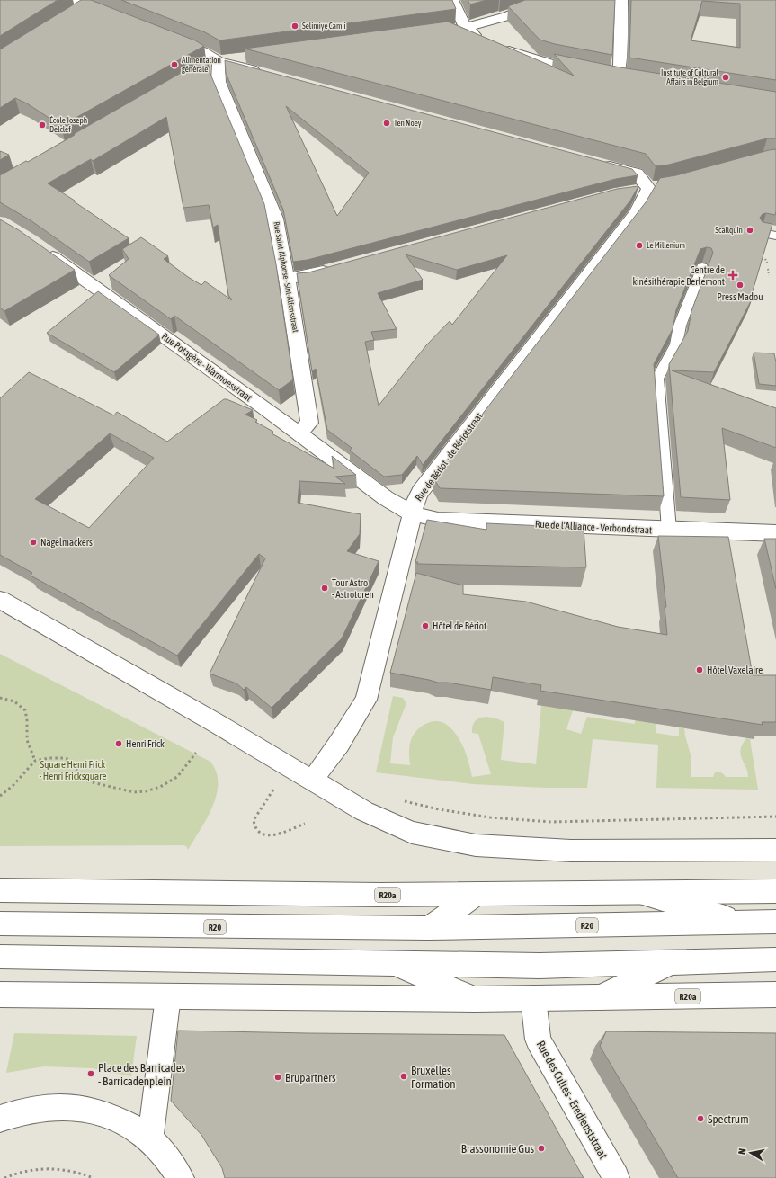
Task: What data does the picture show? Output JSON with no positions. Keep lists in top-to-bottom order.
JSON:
{
  "streets": {
    "main road": [
      "Rue Saint-Alphonse - Sint-Alfonsstraat",
      "Rue Potagère - Warmoesstraat",
      "Rue de Bériot - de Bériotstraat",
      "Rue de l'Alliance - Verbondstraat",
      "R20a",
      "R20",
      "Rue des Cultes - Eredienststraat"
    ]
  },
  "crossings": [
    ["Rue Saint-Alphonse - Sint-Alfonsstraat", "Rue Potagère - Warmoesstraat"],
    ["Rue Potagère - Warmoesstraat", "Rue de Bériot - de Bériotstraat"],
    ["Rue Potagère - Warmoesstraat", "Rue de l'Alliance - Verbondstraat"],
    ["Rue de Bériot - de Bériotstraat", "Rue de l'Alliance - Verbondstraat"],
    ["R20a", "Rue des Cultes - Eredienststraat"]
  ],
  "parks": ["Square Henri Frick - Henri Fricksquare"],
  "places": {
    "other": [
      "Selimiye Camii",
      "Alimentation générale",
      "Institute of Cultural Affairs in Belgium",
      "Ten Noey",
      "École Joseph Delclef",
      "Scailquin",
      "Le Millenium",
      "Press Madou",
      "Nagelmackers",
      "Tour Astro - Astrotoren",
      "Hôtel de Bériot",
      "Hôtel Vaxelaire",
      "Henri Frick",
      "Place des Barricades - Barricadenplein",
      "Bruxelles Formation",
      "Brupartners",
      "Spectrum",
      "Brassonomie Gus"
    ],
    "health": ["Centre de kinésithérapie Berlemont"]
  },
  "north": "left"
}
